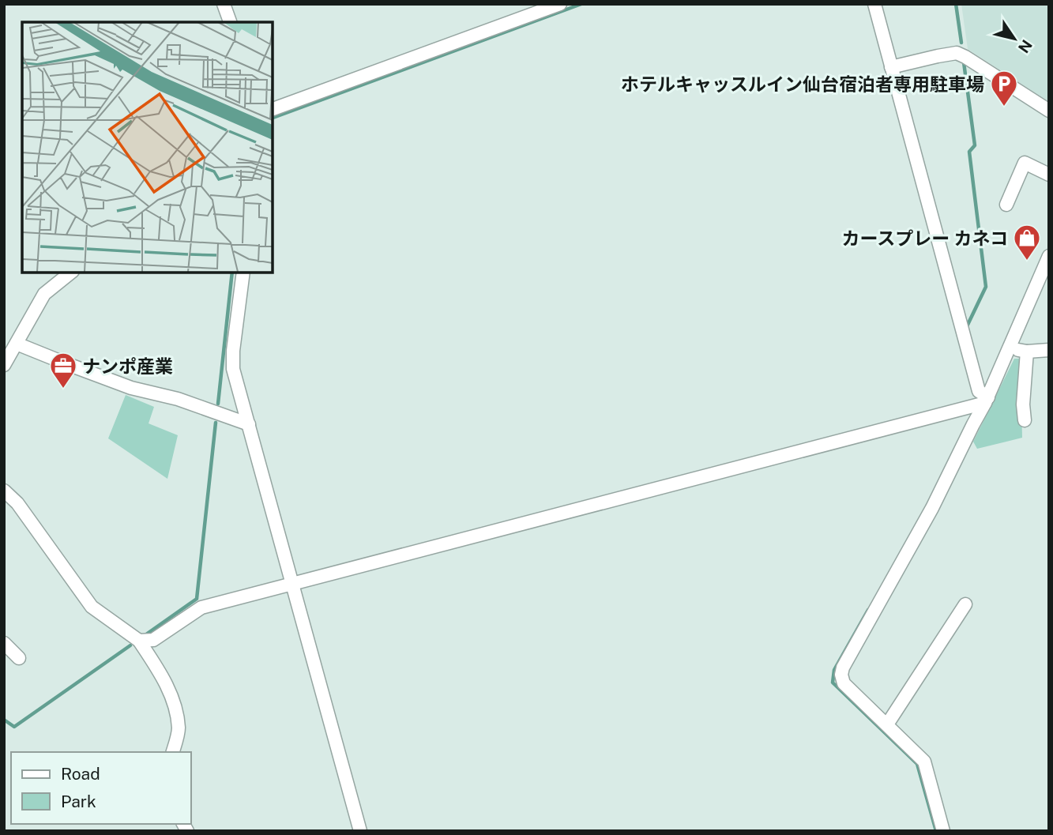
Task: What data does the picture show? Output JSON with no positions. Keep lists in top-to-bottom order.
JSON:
{
  "places": {
    "parking": ["ホテルキャッスルイン仙台宿泊者専用駐車場"],
    "shop": ["カースプレー カネコ"],
    "office": ["ナンポ産業"]
  },
  "legend": ["Road", "Park"],
  "north": "bottom right"
}
